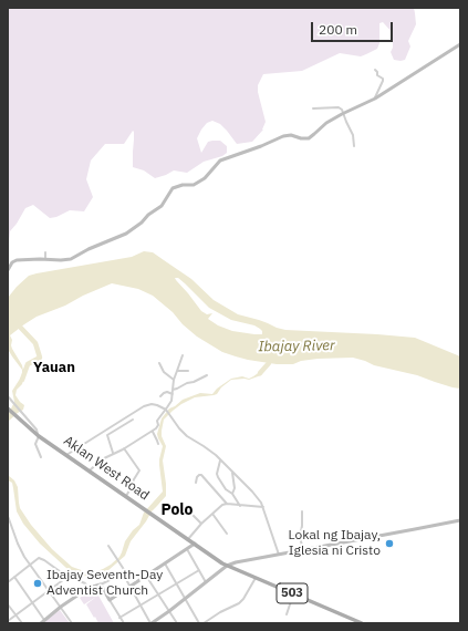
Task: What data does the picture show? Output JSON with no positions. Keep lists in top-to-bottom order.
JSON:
{
  "streets": {
    "main road": ["Aklan West Road", "503"]
  },
  "districts": ["Yauan", "Polo"],
  "water": ["Ibajay River"],
  "places": ["Lokal ng Ibajay, Iglesia ni Cristo", "Ibajay Seventh-Day Adventist Church"],
  "scale_bar": "200 m"
}
